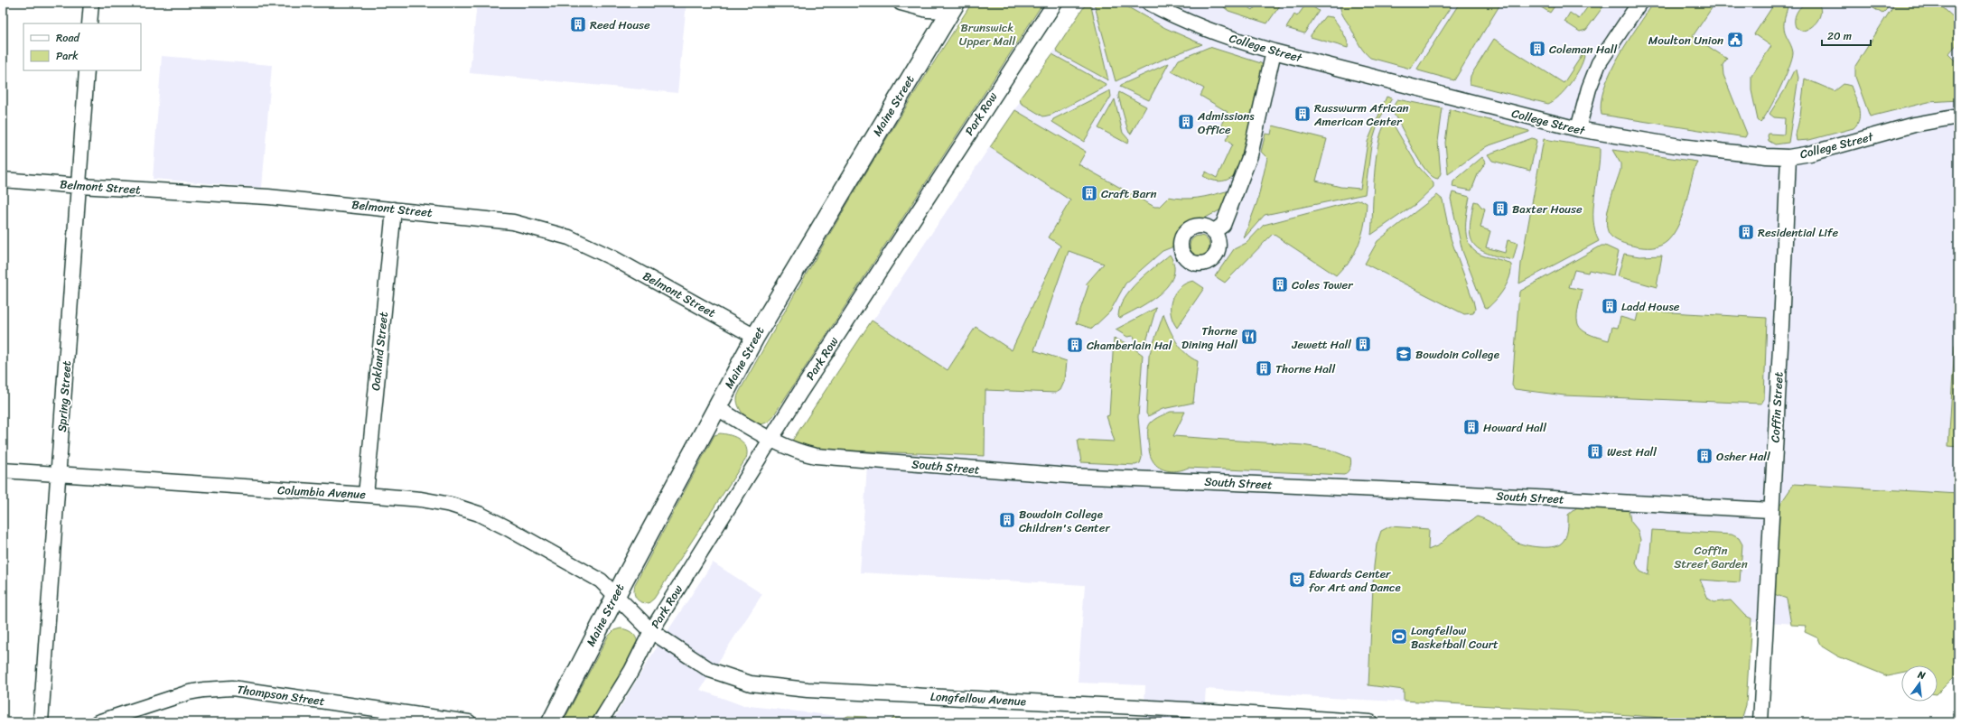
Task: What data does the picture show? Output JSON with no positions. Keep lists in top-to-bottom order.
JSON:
{
  "streets": {
    "street": [
      "College Street",
      "Maine Street",
      "Park Row",
      "Belmont Street",
      "Oakland Street",
      "Spring Street",
      "Coffin Street",
      "South Street",
      "Columbia Avenue",
      "Thompson Street",
      "Longfellow Avenue"
    ]
  },
  "crossings": [
    ["College Street", "Coffin Street"],
    ["Maine Street", "Belmont Street"],
    ["Maine Street", "South Street"],
    ["Maine Street", "Columbia Avenue"],
    ["Maine Street", "Longfellow Avenue"],
    ["Park Row", "South Street"],
    ["Park Row", "Longfellow Avenue"],
    ["Belmont Street", "Oakland Street"],
    ["Belmont Street", "Spring Street"],
    ["Oakland Street", "Columbia Avenue"],
    ["Spring Street", "Columbia Avenue"],
    ["Coffin Street", "South Street"],
    ["Columbia Avenue", "Longfellow Avenue"]
  ],
  "parks": ["Brunswick Upper Mall", "Coffin Street Garden"],
  "places": {
    "building": [
      "Reed House",
      "Coleman Hall",
      "Russwurm African American Center",
      "Admissions Office",
      "Craft Barn",
      "Baxter House",
      "Residential Life",
      "Coles Tower",
      "Ladd House",
      "Jewett Hall",
      "Chamberlain Hal",
      "Thorne Hall",
      "Howard Hall",
      "West Hall",
      "Osher Hall",
      "Bowdoin College Children's Center"
    ],
    "public building": ["Moulton Union"],
    "restaurant": ["Thorne Dining Hall"],
    "school or university": ["Bowdoin College"],
    "theatre": ["Edwards Center for Art and Dance"],
    "sports": ["Longfellow Basketball Court"]
  },
  "legend": ["Road", "Park"],
  "scale_bar": "20 m",
  "north": "top"
}
